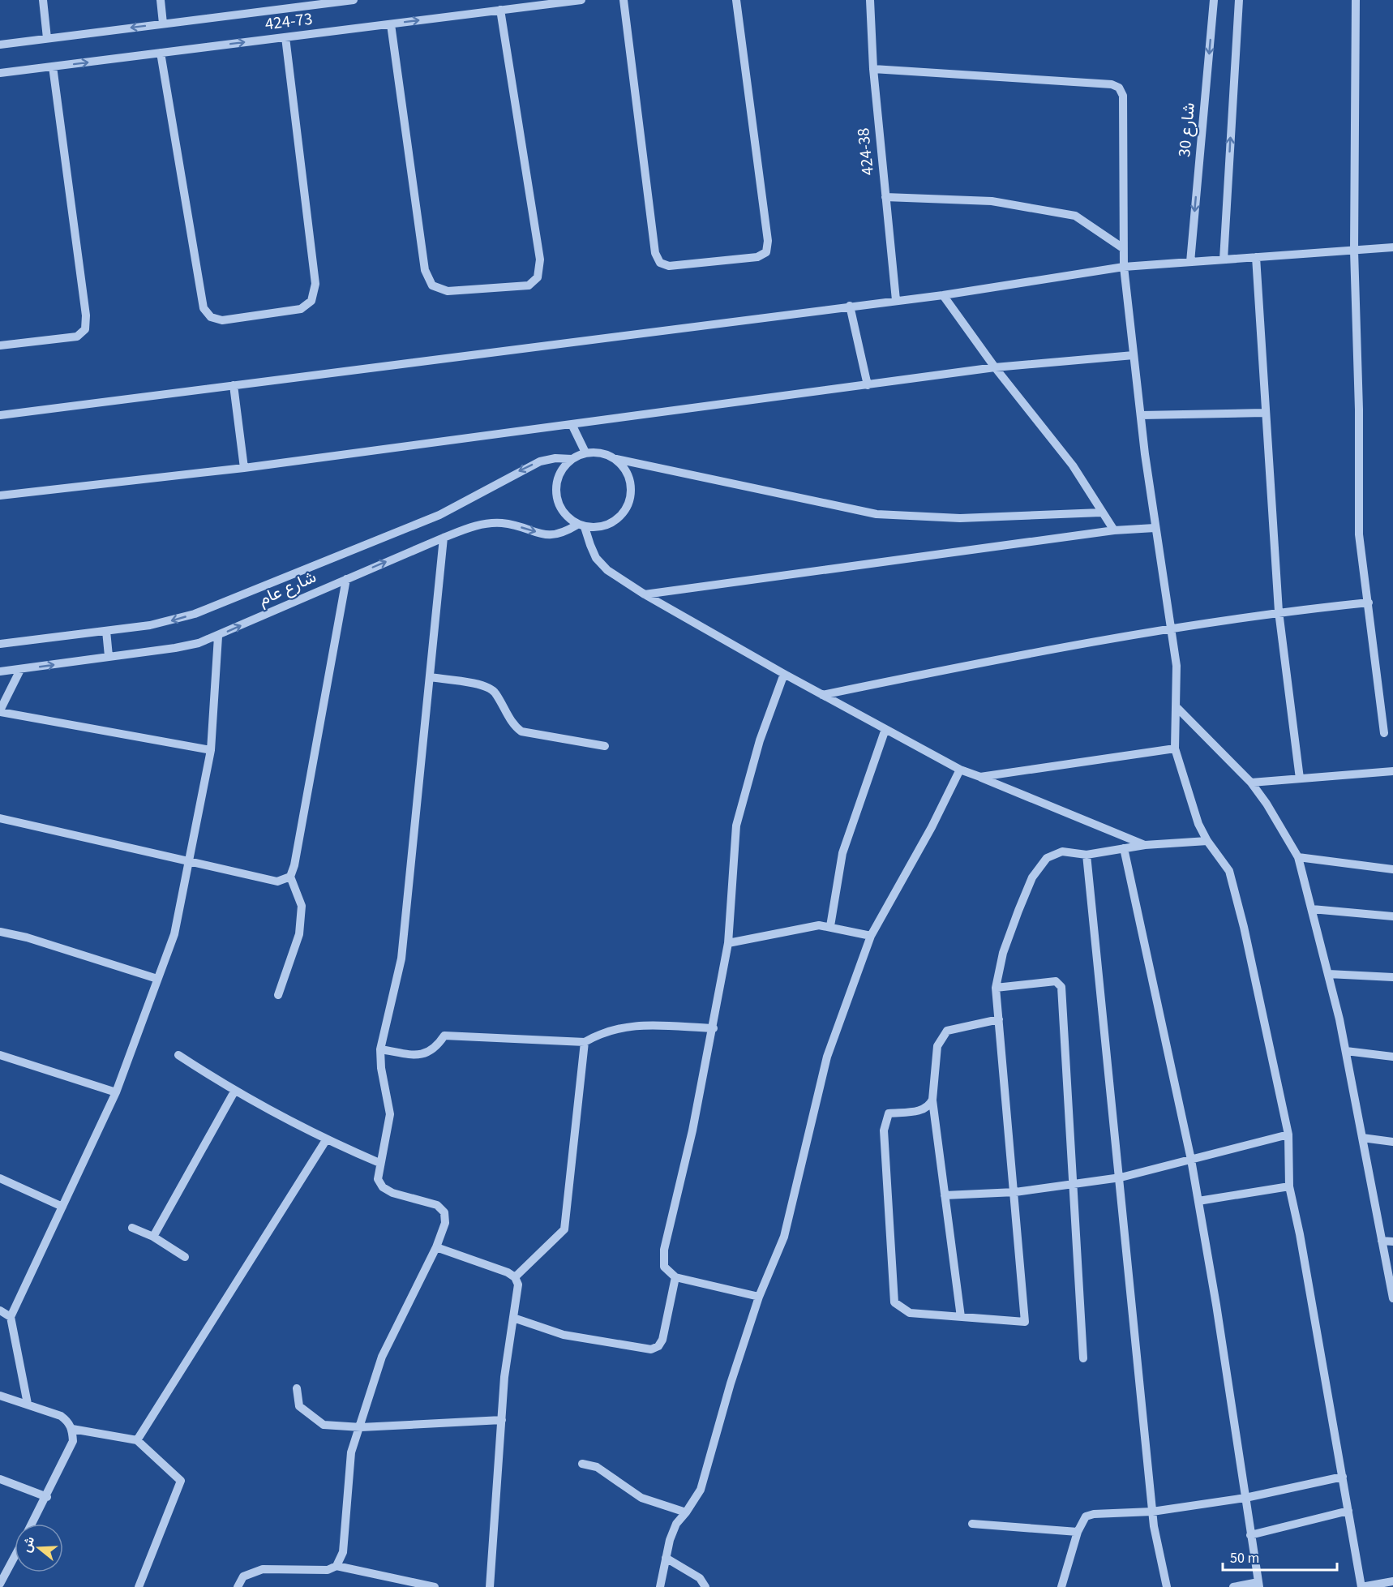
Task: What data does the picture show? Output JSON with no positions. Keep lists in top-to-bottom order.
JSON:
{
  "streets": {
    "street": [
      "424-73",
      "شارع 30",
      "424-38",
      "شارع عام"
    ]
  },
  "scale_bar": "50 m",
  "north": "left"
}
